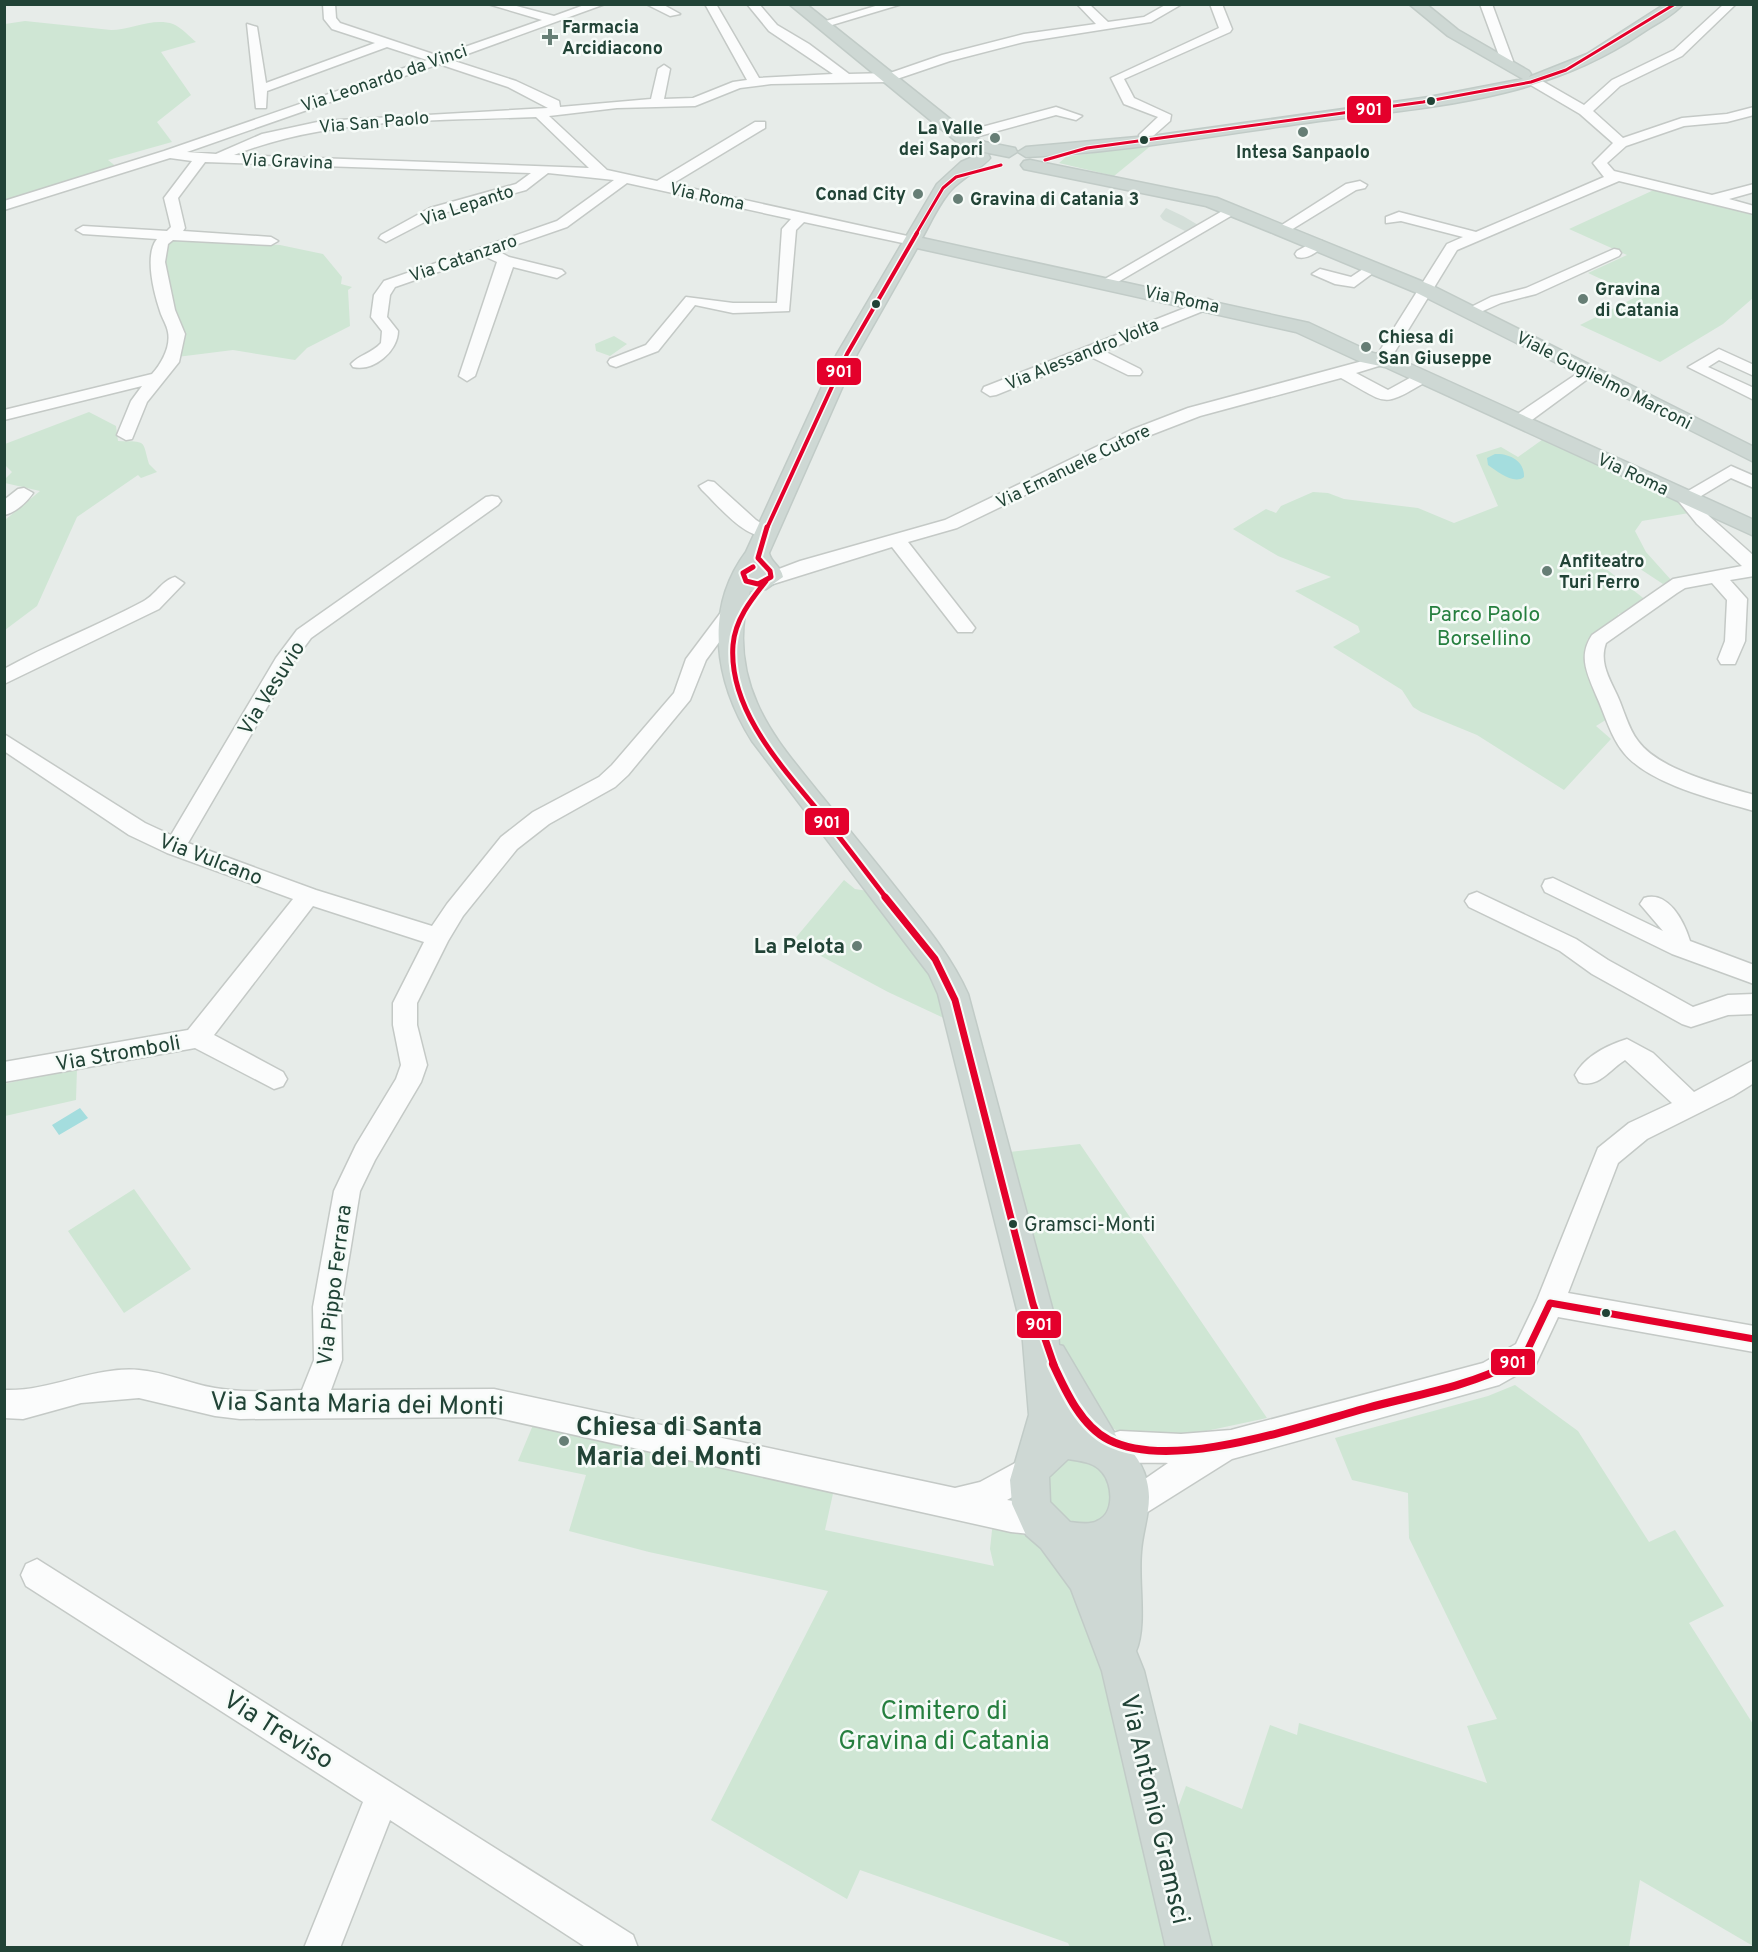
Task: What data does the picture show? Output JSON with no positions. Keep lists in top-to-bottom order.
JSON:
{
  "streets": {
    "main road": ["Via Roma", "Viale Guglielmo Marconi", "Via Antonio Gramsci"],
    "street": [
      "Via Leonardo da Vinci",
      "Via San Paolo",
      "Via Gravina",
      "Via Lepanto",
      "Via Catanzaro",
      "Via Alessandro Volta",
      "Via Emanuele Cutore",
      "Via Vesuvio",
      "Via Vulcano",
      "Via Stromboli",
      "Via Pippo Ferrara",
      "Via Santa Maria dei Monti",
      "Via Treviso"
    ]
  },
  "crossings": [
    ["Via Leonardo da Vinci", "Via Gravina"],
    ["Via San Paolo", "Via Gravina"],
    ["Via Gravina", "Via Roma"],
    ["Via Gravina", "Via Lepanto"],
    ["Via Roma", "Via Catanzaro"],
    ["Via Roma", "Via Alessandro Volta"],
    ["Via Roma", "Via Emanuele Cutore"],
    ["Via Vesuvio", "Via Vulcano"],
    ["Via Vulcano", "Via Stromboli"],
    ["Via Vulcano", "Via Pippo Ferrara"],
    ["Via Pippo Ferrara", "Via Santa Maria dei Monti"]
  ],
  "parks": ["Parco Paolo Borsellino", "Cimitero di Gravina di Catania"],
  "places": {
    "health": ["Farmacia Arcidiacono"],
    "other": [
      "Intesa Sanpaolo",
      "La Valle dei Sapori",
      "Conad City",
      "Gravina di Catania 3",
      "Gravina di Catania",
      "Chiesa di San Giuseppe",
      "Anfiteatro Turi Ferro",
      "La Pelota",
      "Gramsci-Monti",
      "Chiesa di Santa Maria dei Monti"
    ]
  },
  "lines": ["transit line 901"]
}
